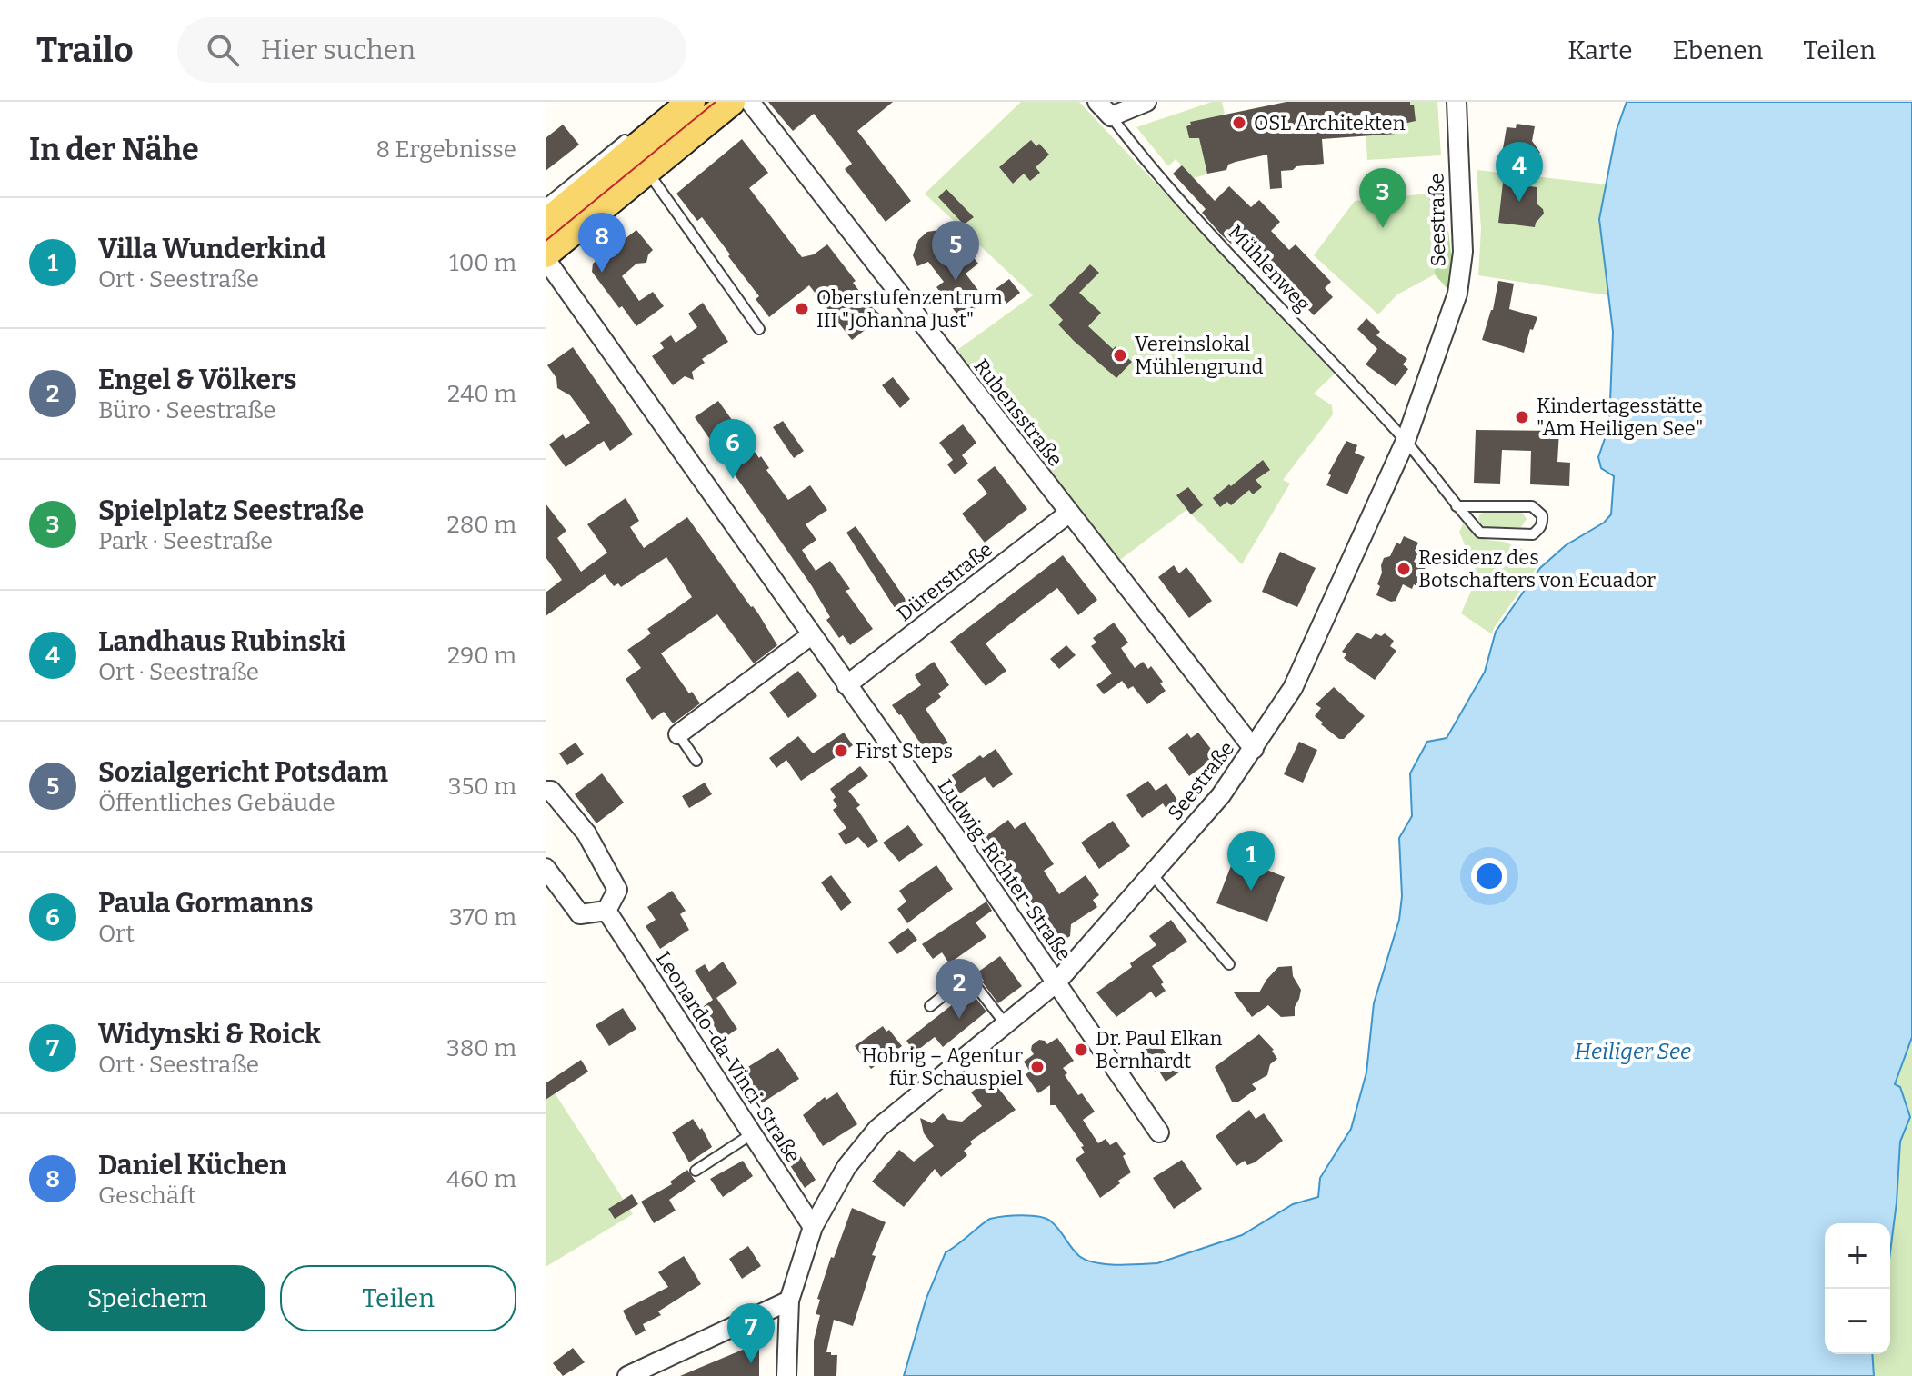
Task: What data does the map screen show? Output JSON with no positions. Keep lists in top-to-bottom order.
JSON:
{
  "streets": {
    "street": [
      "Seestraße",
      "Rubensstraße",
      "Dürerstraße",
      "Ludwig-Richter-Straße",
      "Leonardo-da-Vinci-Straße"
    ],
    "lane": ["Mühlenweg"]
  },
  "crossings": [
    ["Seestraße", "Mühlenweg"],
    ["Seestraße", "Rubensstraße"],
    ["Seestraße", "Ludwig-Richter-Straße"],
    ["Seestraße", "Leonardo-da-Vinci-Straße"],
    ["Rubensstraße", "Dürerstraße"],
    ["Dürerstraße", "Ludwig-Richter-Straße"]
  ],
  "water": ["Heiliger See"],
  "places": [
    "OSL Architekten",
    "Oberstufenzentrum III \"Johanna Just\"",
    "Vereinslokal Mühlengrund",
    "Kindertagesstätte \"Am Heiligen See\"",
    "Residenz des Botschafters von Ecuador",
    "First Steps",
    "Dr. Paul Elkan Bernhardt",
    "Hobrig – Agentur für Schauspiel"
  ],
  "page": {
    "header": "Trailo",
    "search": "Hier suchen",
    "nav": ["Karte", "Ebenen", "Teilen"],
    "heading": ["In der Nähe", "8 Ergebnisse"],
    "pins": [
      "4",
      "3",
      "8",
      "5",
      "6",
      "1",
      "2",
      "7"
    ],
    "list": [
      {
        "mark": "1",
        "name": "Villa Wunderkind",
        "note": "Ort · Seestraße",
        "value": "100 m"
      },
      {
        "mark": "2",
        "name": "Engel & Völkers",
        "note": "Büro · Seestraße",
        "value": "240 m"
      },
      {
        "mark": "3",
        "name": "Spielplatz Seestraße",
        "note": "Park · Seestraße",
        "value": "280 m"
      },
      {
        "mark": "4",
        "name": "Landhaus Rubinski",
        "note": "Ort · Seestraße",
        "value": "290 m"
      },
      {
        "mark": "5",
        "name": "Sozialgericht Potsdam",
        "note": "Öffentliches Gebäude",
        "value": "350 m"
      },
      {
        "mark": "6",
        "name": "Paula Gormanns",
        "note": "Ort",
        "value": "370 m"
      },
      {
        "mark": "7",
        "name": "Widynski & Roick",
        "note": "Ort · Seestraße",
        "value": "380 m"
      },
      {
        "mark": "8",
        "name": "Daniel Küchen",
        "note": "Geschäft",
        "value": "460 m"
      }
    ],
    "map_buttons": ["+", "−"],
    "buttons": ["Speichern", "Teilen"]
  }
}
